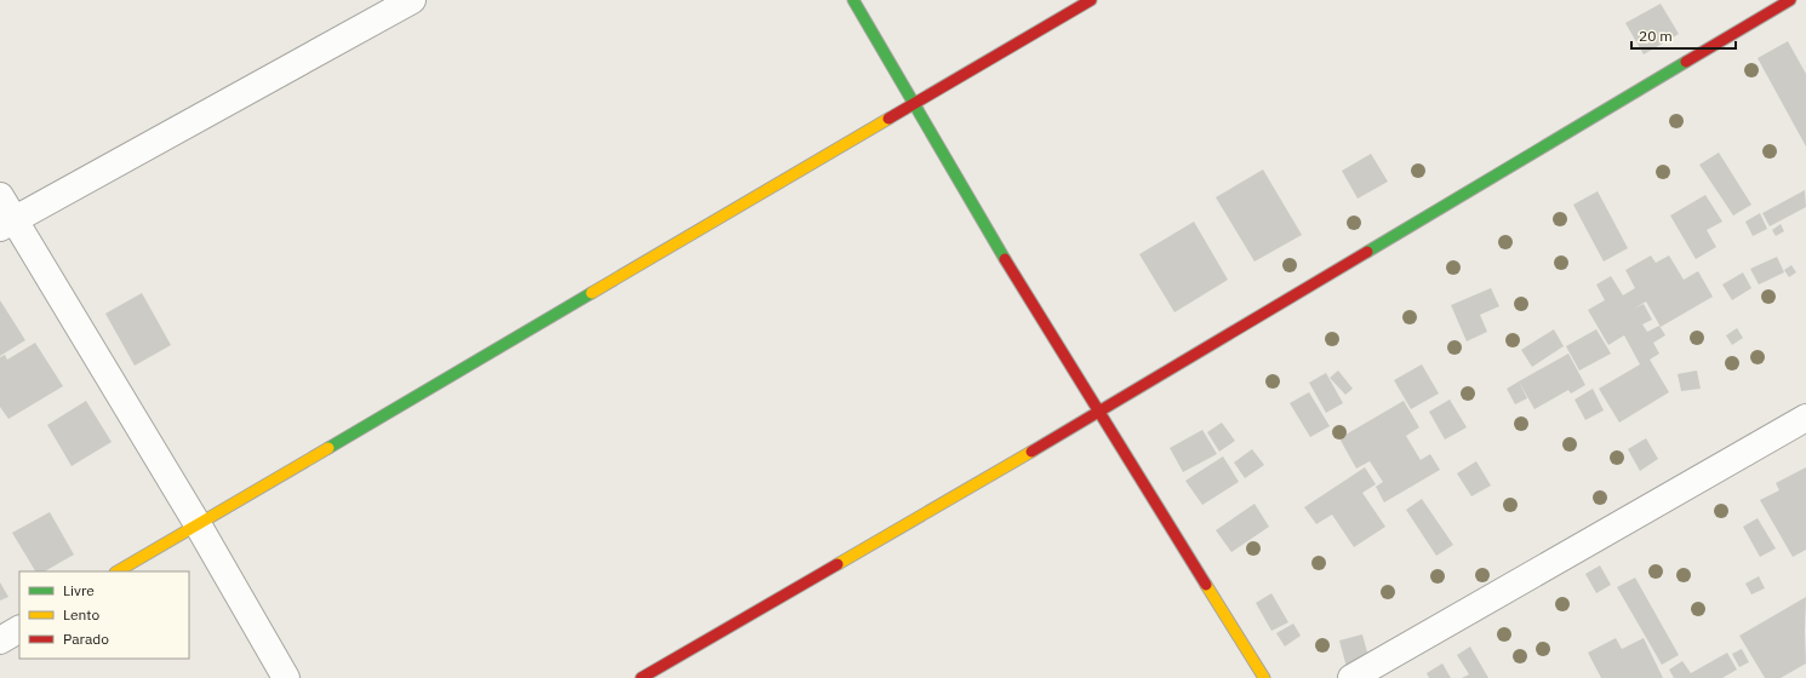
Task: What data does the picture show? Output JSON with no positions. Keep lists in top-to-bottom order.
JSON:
{
  "legend": ["Livre", "Lento", "Parado"],
  "scale_bar": "20 m"
}
